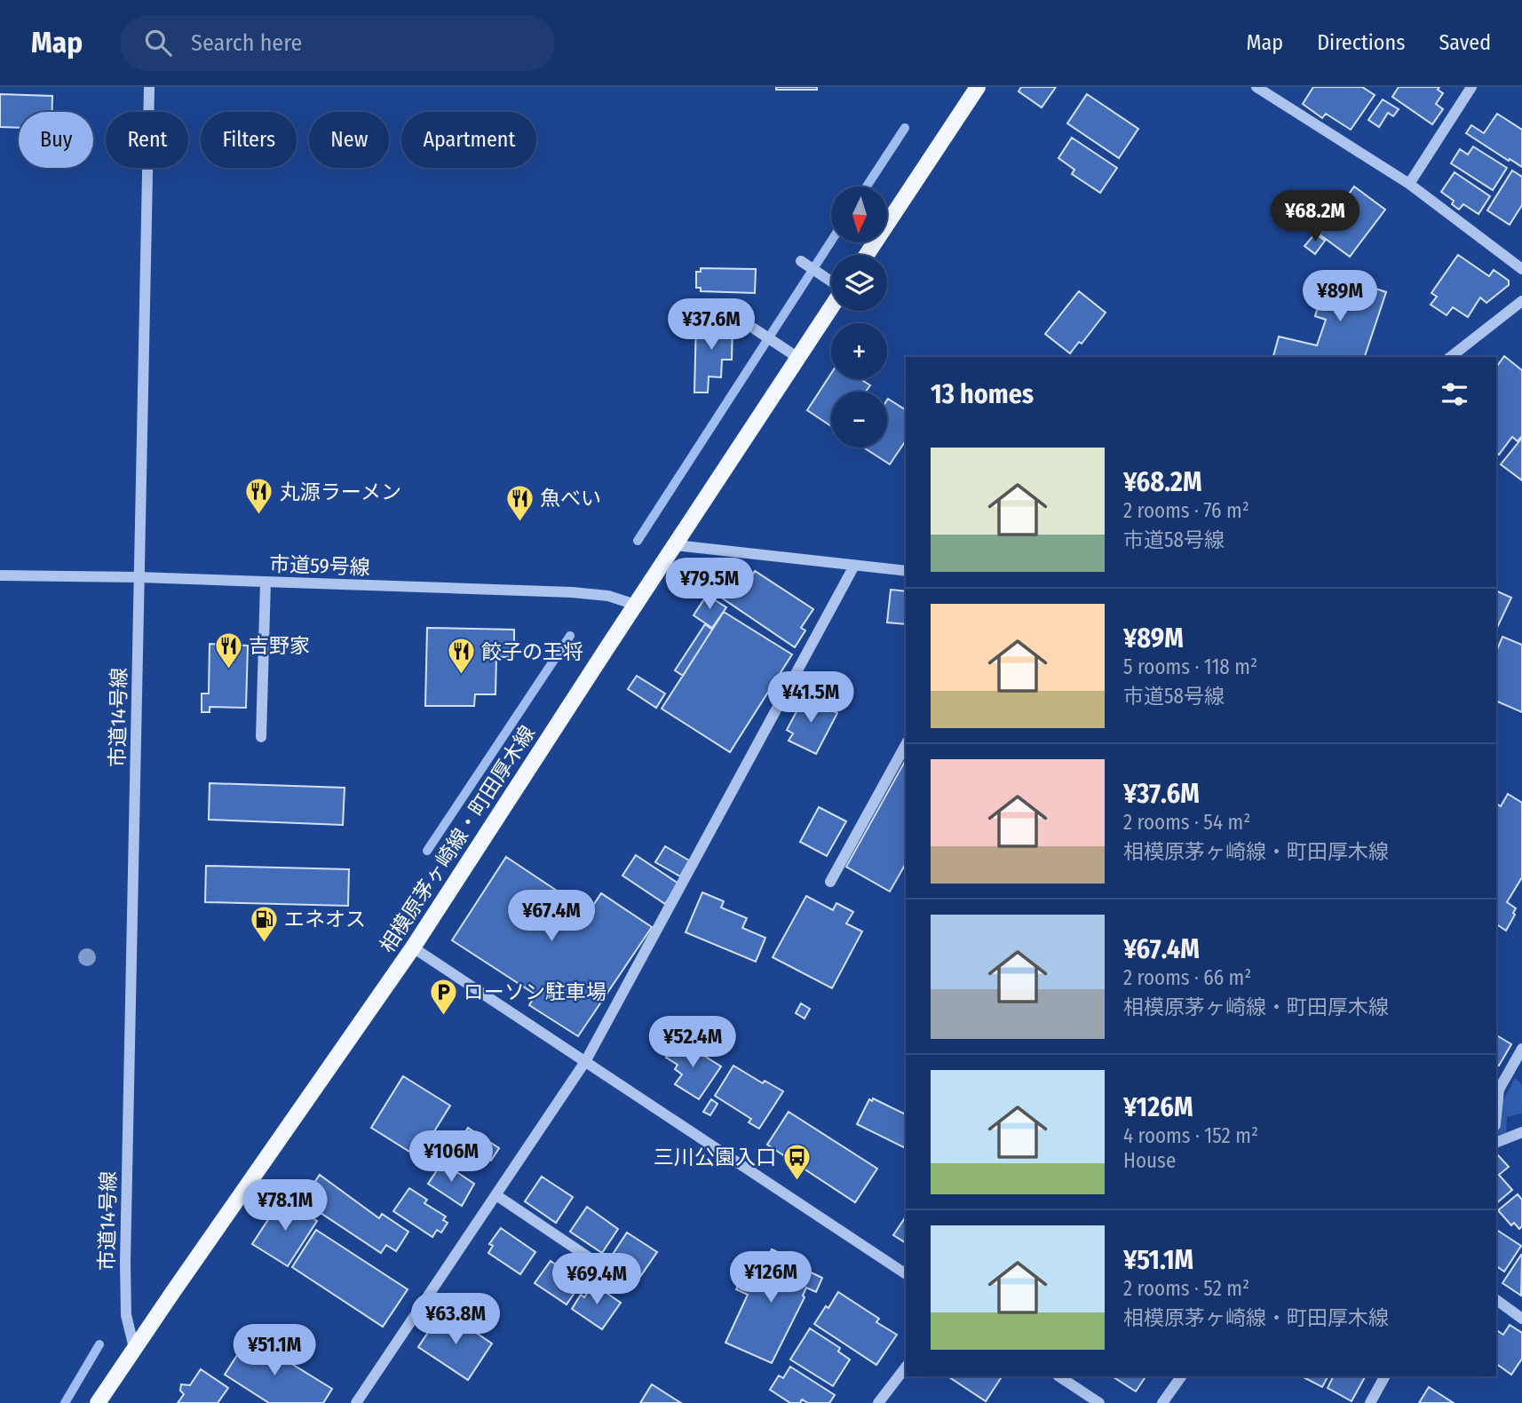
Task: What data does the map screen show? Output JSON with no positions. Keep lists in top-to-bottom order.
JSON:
{
  "streets": {
    "main road": ["相模原茅ヶ崎線・町田厚木線"],
    "street": ["市道59号線", "市道14号線"]
  },
  "crossings": [
    ["市道59号線", "市道14号線"],
    ["市道59号線", "相模原茅ヶ崎線・町田厚木線"],
    ["市道14号線", "相模原茅ヶ崎線・町田厚木線"]
  ],
  "places": {
    "restaurant": [
      "丸源ラーメン",
      "魚べい",
      "吉野家",
      "餃子の王将"
    ],
    "fuel station": ["エネオス"],
    "parking": ["ローソン駐車場"],
    "bus stop": ["三川公園入口"]
  },
  "north": "bottom",
  "page": {
    "header": "Map",
    "search": "Search here",
    "nav": ["Map", "Directions", "Saved"],
    "chip": [
      "Buy",
      "Rent",
      "Filters",
      "New",
      "Apartment"
    ],
    "map_buttons": ["+", "−"],
    "price": [
      "¥68.2M",
      "¥89M",
      "¥37.6M",
      "¥79.5M",
      "¥41.5M",
      "¥67.4M",
      "¥52.4M",
      "¥106M",
      "¥78.1M",
      "¥126M",
      "¥69.4M",
      "¥63.8M",
      "¥51.1M"
    ],
    "heading": "13 homes",
    "list": [
      {
        "name": "¥68.2M",
        "note": "2 rooms · 76 m² · 市道58号線"
      },
      {
        "name": "¥89M",
        "note": "5 rooms · 118 m² · 市道58号線"
      },
      {
        "name": "¥37.6M",
        "note": "2 rooms · 54 m² · 相模原茅ヶ崎線・町田厚木線"
      },
      {
        "name": "¥67.4M",
        "note": "2 rooms · 66 m² · 相模原茅ヶ崎線・町田厚木線"
      },
      {
        "name": "¥126M",
        "note": "4 rooms · 152 m² · House"
      },
      {
        "name": "¥51.1M",
        "note": "2 rooms · 52 m² · 相模原茅ヶ崎線・町田厚木線"
      }
    ]
  }
}
